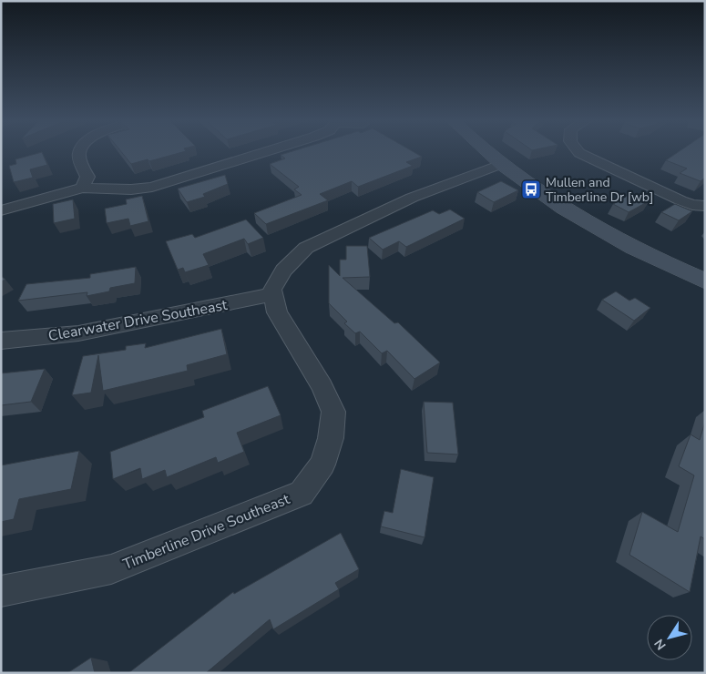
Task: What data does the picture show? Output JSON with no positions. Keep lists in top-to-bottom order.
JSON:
{
  "streets": {
    "street": ["Clearwater Drive Southeast", "Timberline Drive Southeast"]
  },
  "crossings": [
    ["Clearwater Drive Southeast", "Timberline Drive Southeast"]
  ],
  "places": {
    "bus stop": ["Mullen and Timberline Dr [wb]"]
  },
  "north": "bottom left"
}
